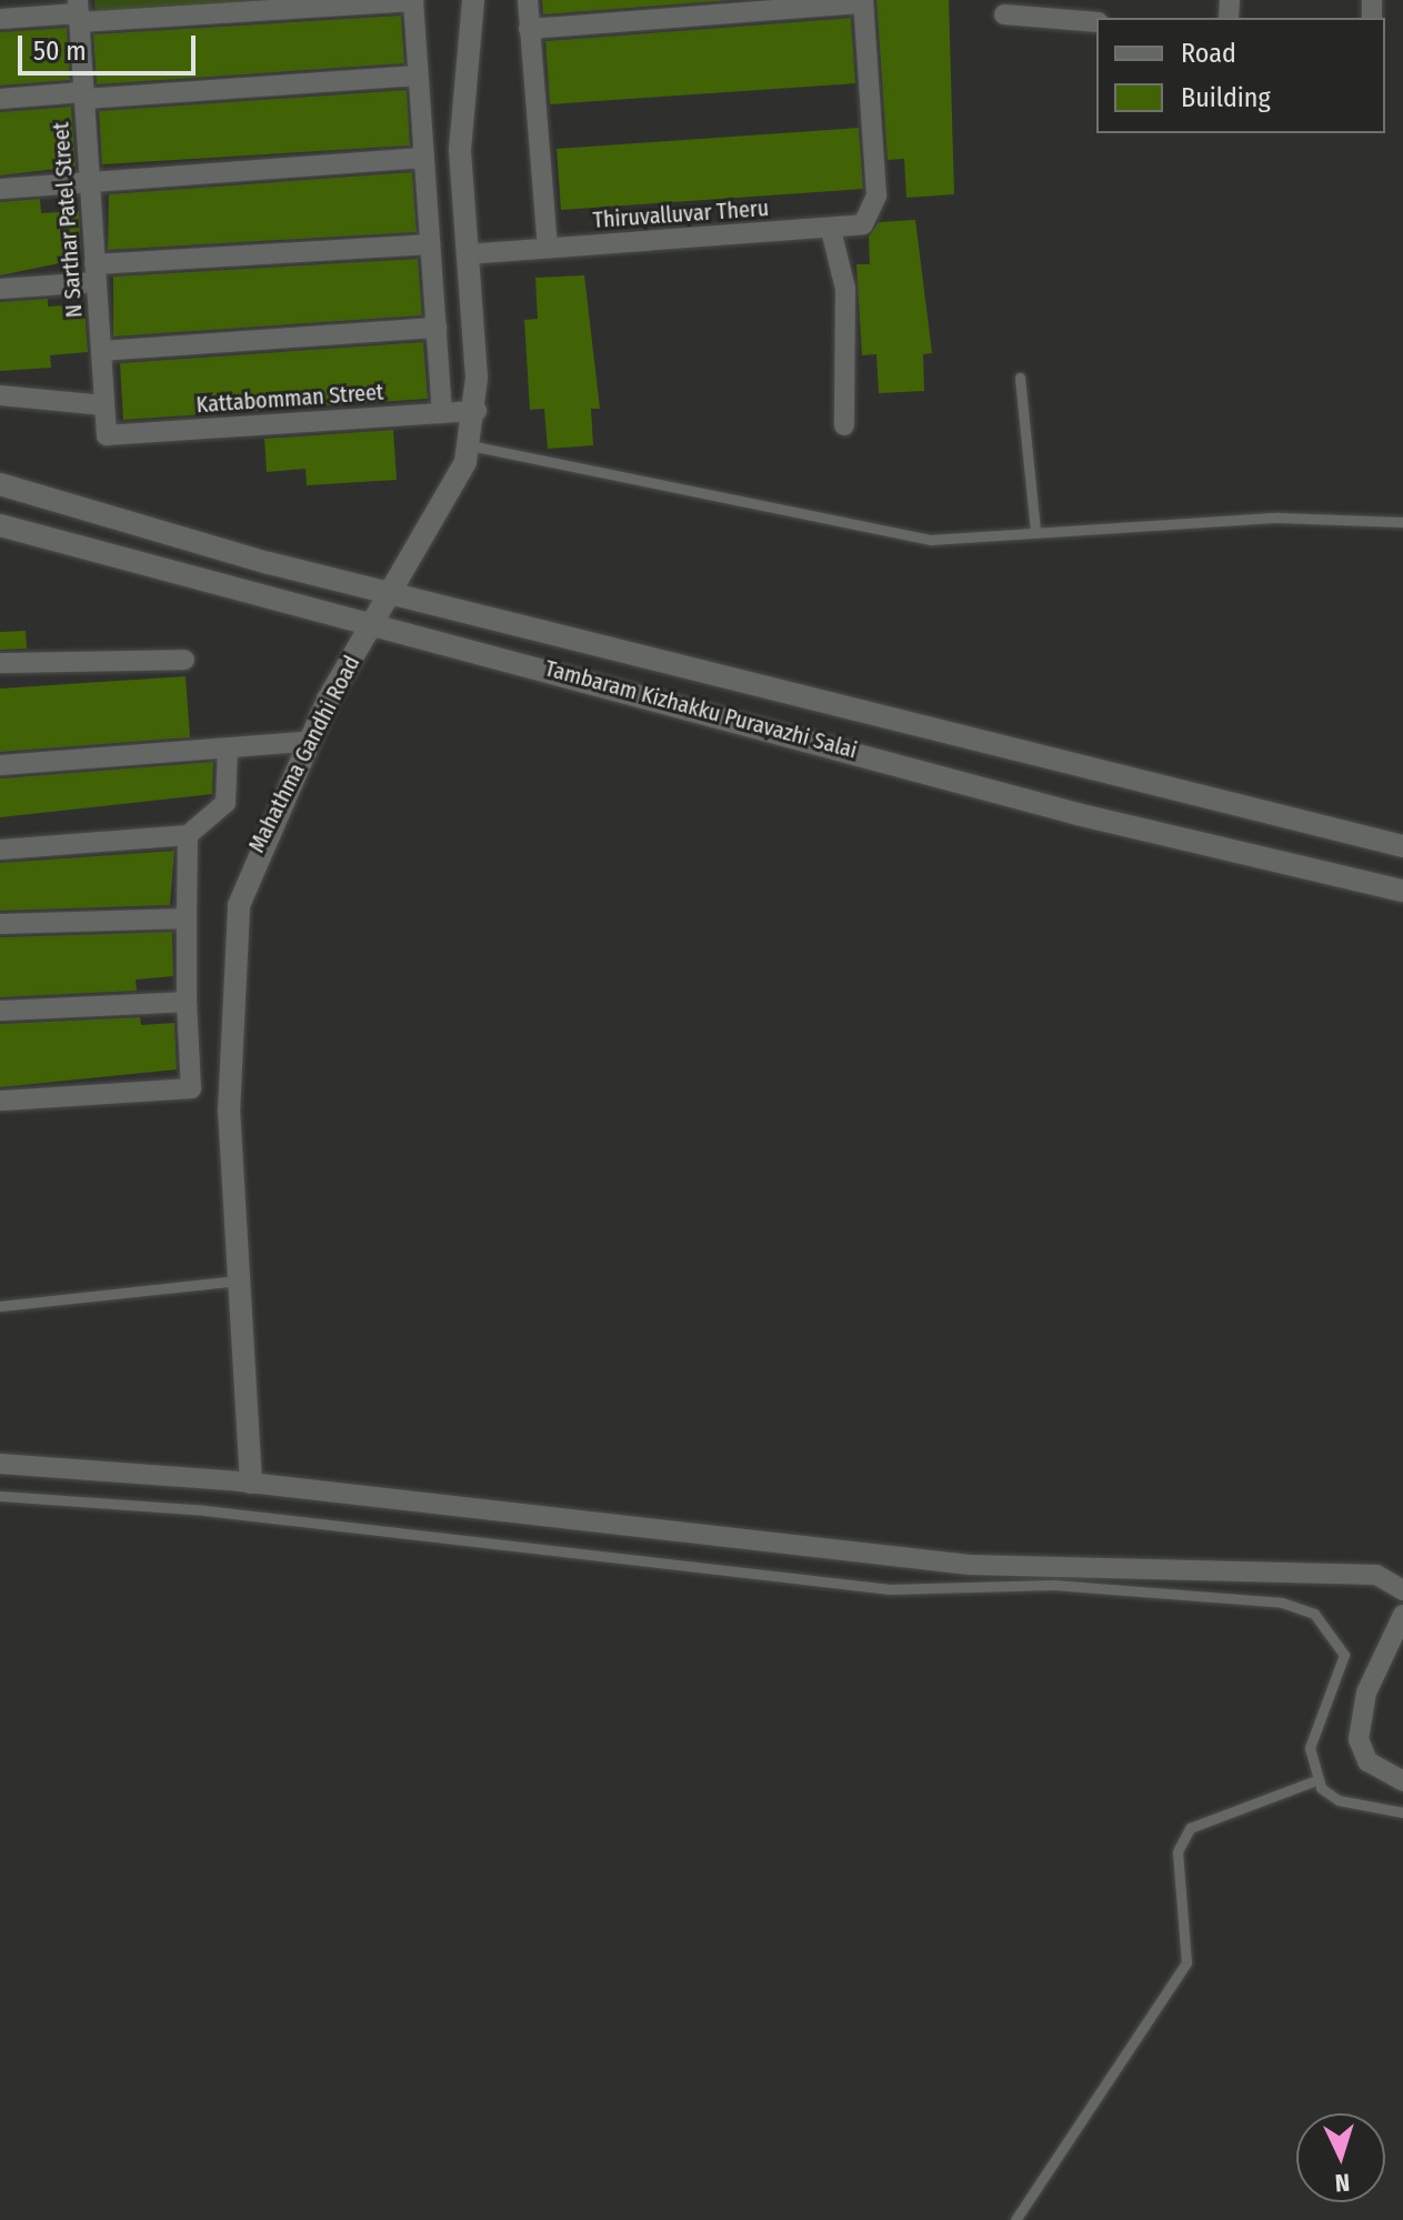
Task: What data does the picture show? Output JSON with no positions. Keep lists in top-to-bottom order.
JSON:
{
  "streets": {
    "main road": ["Tambaram Kizhakku Puravazhi Salai", "Mahathma Gandhi Road"],
    "street": ["Thiruvalluvar Theru", "N Sarthar Patel Street", "Kattabomman Street"]
  },
  "crossings": [
    ["Thiruvalluvar Theru", "Mahathma Gandhi Road"],
    ["N Sarthar Patel Street", "Kattabomman Street"],
    ["Kattabomman Street", "Mahathma Gandhi Road"],
    ["Tambaram Kizhakku Puravazhi Salai", "Mahathma Gandhi Road"]
  ],
  "legend": ["Road", "Building"],
  "scale_bar": "50 m",
  "north": "bottom"
}
